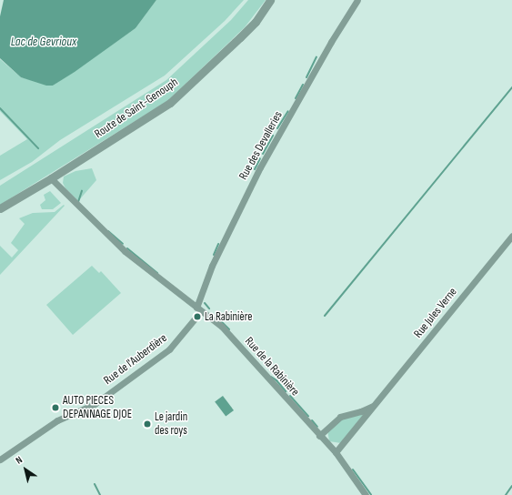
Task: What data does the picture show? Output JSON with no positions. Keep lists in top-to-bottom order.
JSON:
{
  "streets": {
    "street": [
      "Route de Saint-Genouph",
      "Rue des Devalleries",
      "Rue Jules Verne",
      "Rue de l'Auberdière",
      "Rue de la Rabinière"
    ]
  },
  "crossings": [
    ["Route de Saint-Genouph", "Rue de la Rabinière"],
    ["Rue des Devalleries", "Rue de l'Auberdière"],
    ["Rue des Devalleries", "Rue de la Rabinière"],
    ["Rue Jules Verne", "Rue de la Rabinière"],
    ["Rue de l'Auberdière", "Rue de la Rabinière"]
  ],
  "water": ["Lac de Gevrioux"],
  "places": ["La Rabinière", "AUTO PIECES DEPANNAGE DJOE", "Le jardin des roys"],
  "north": "top left"
}
